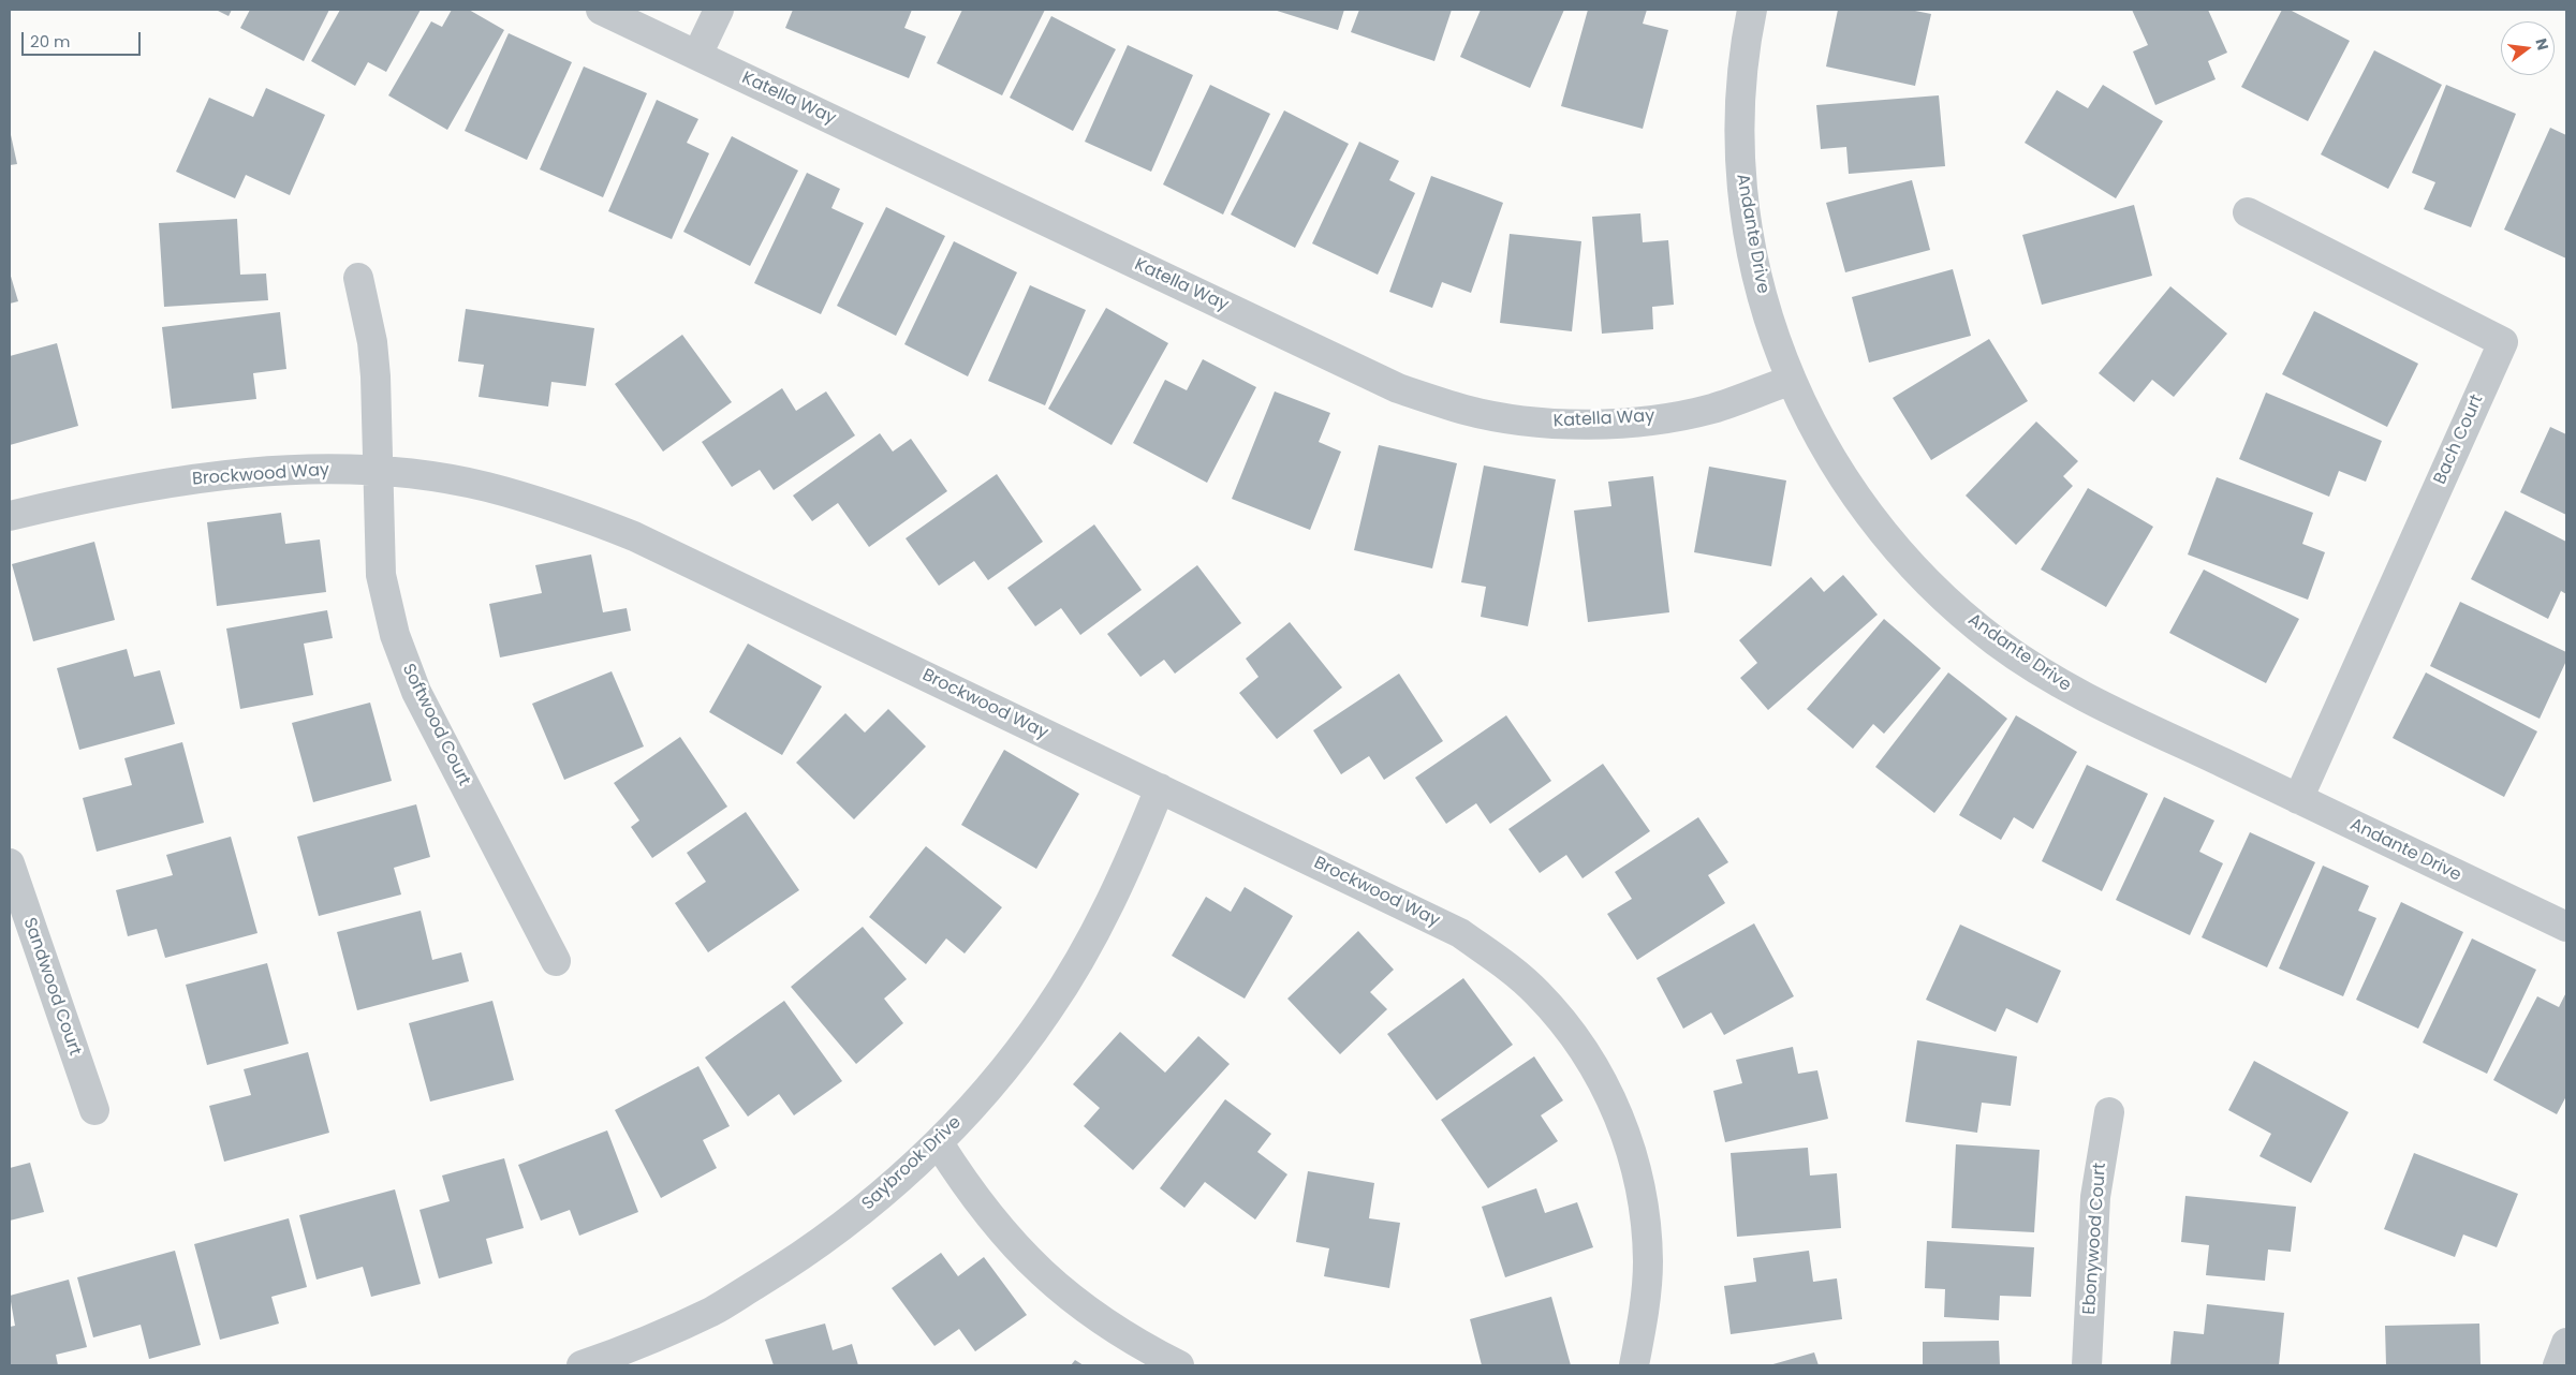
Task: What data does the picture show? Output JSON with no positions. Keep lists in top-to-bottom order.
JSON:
{
  "streets": {
    "street": [
      "Katella Way",
      "Andante Drive",
      "Bach Court",
      "Brockwood Way",
      "Softwood Court",
      "Sandwood Court",
      "Saybrook Drive",
      "Ebonywood Court"
    ]
  },
  "crossings": [
    ["Katella Way", "Andante Drive"],
    ["Andante Drive", "Bach Court"],
    ["Brockwood Way", "Softwood Court"],
    ["Brockwood Way", "Saybrook Drive"]
  ],
  "scale_bar": "20 m",
  "north": "right"
}
